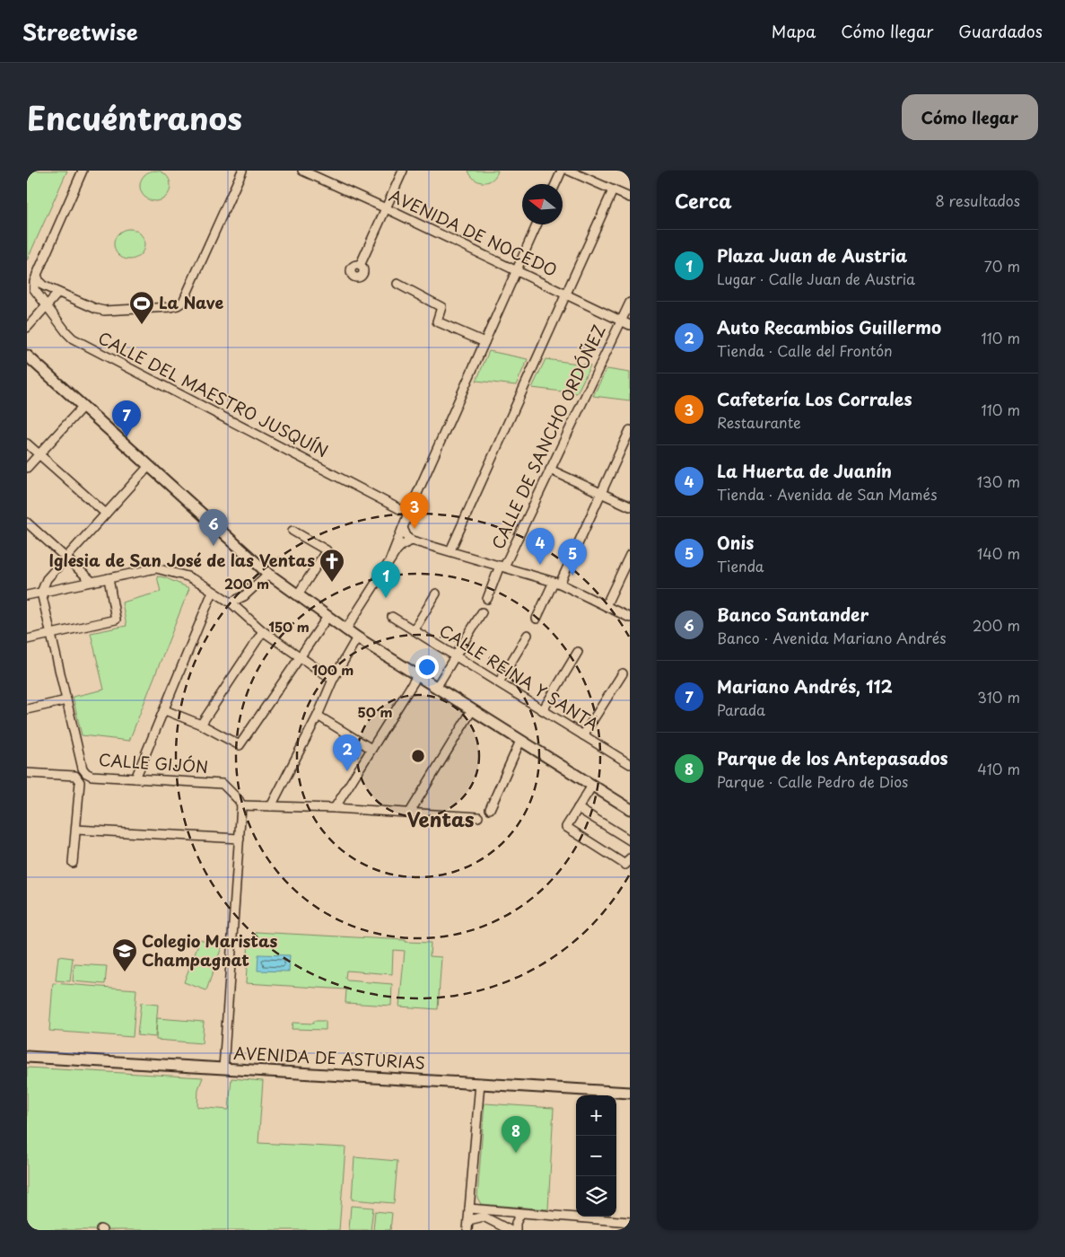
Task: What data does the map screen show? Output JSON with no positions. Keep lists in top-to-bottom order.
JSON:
{
  "streets": {
    "main road": ["AVENIDA DE ASTURIAS"],
    "street": [
      "AVENIDA DE NOCEDO",
      "CALLE DEL MAESTRO JUSQUÍN",
      "CALLE DE SANCHO ORDÓÑEZ",
      "CALLE REINA Y SANTA",
      "CALLE GIJÓN"
    ]
  },
  "crossings": [
    ["AVENIDA DE NOCEDO", "CALLE DE SANCHO ORDÓÑEZ"]
  ],
  "districts": ["Ventas"],
  "places": {
    "sports": ["La Nave"],
    "church": ["Iglesia de San José de las Ventas"],
    "school or university": ["Colegio Maristas Champagnat"]
  },
  "north": "left",
  "page": {
    "header": "Streetwise",
    "nav": ["Mapa", "Cómo llegar", "Guardados"],
    "title": "Encuéntranos",
    "buttons": "Cómo llegar",
    "heading": ["Cerca", "8 resultados"],
    "list": [
      {
        "mark": "1",
        "name": "Plaza Juan de Austria",
        "note": "Lugar · Calle Juan de Austria",
        "value": "70 m"
      },
      {
        "mark": "2",
        "name": "Auto Recambios Guillermo",
        "note": "Tienda · Calle del Frontón",
        "value": "110 m"
      },
      {
        "mark": "3",
        "name": "Cafetería Los Corrales",
        "note": "Restaurante",
        "value": "110 m"
      },
      {
        "mark": "4",
        "name": "La Huerta de Juanín",
        "note": "Tienda · Avenida de San Mamés",
        "value": "130 m"
      },
      {
        "mark": "5",
        "name": "Onis",
        "note": "Tienda",
        "value": "140 m"
      },
      {
        "mark": "6",
        "name": "Banco Santander",
        "note": "Banco · Avenida Mariano Andrés",
        "value": "200 m"
      },
      {
        "mark": "7",
        "name": "Mariano Andrés, 112",
        "note": "Parada",
        "value": "310 m"
      },
      {
        "mark": "8",
        "name": "Parque de los Antepasados",
        "note": "Parque · Calle Pedro de Dios",
        "value": "410 m"
      }
    ],
    "pins": [
      "7",
      "3",
      "6",
      "4",
      "5",
      "1",
      "2",
      "8"
    ],
    "map_buttons": ["+", "−"]
  },
  "rings": [
    "200 m",
    "150 m",
    "100 m",
    "50 m"
  ]
}
